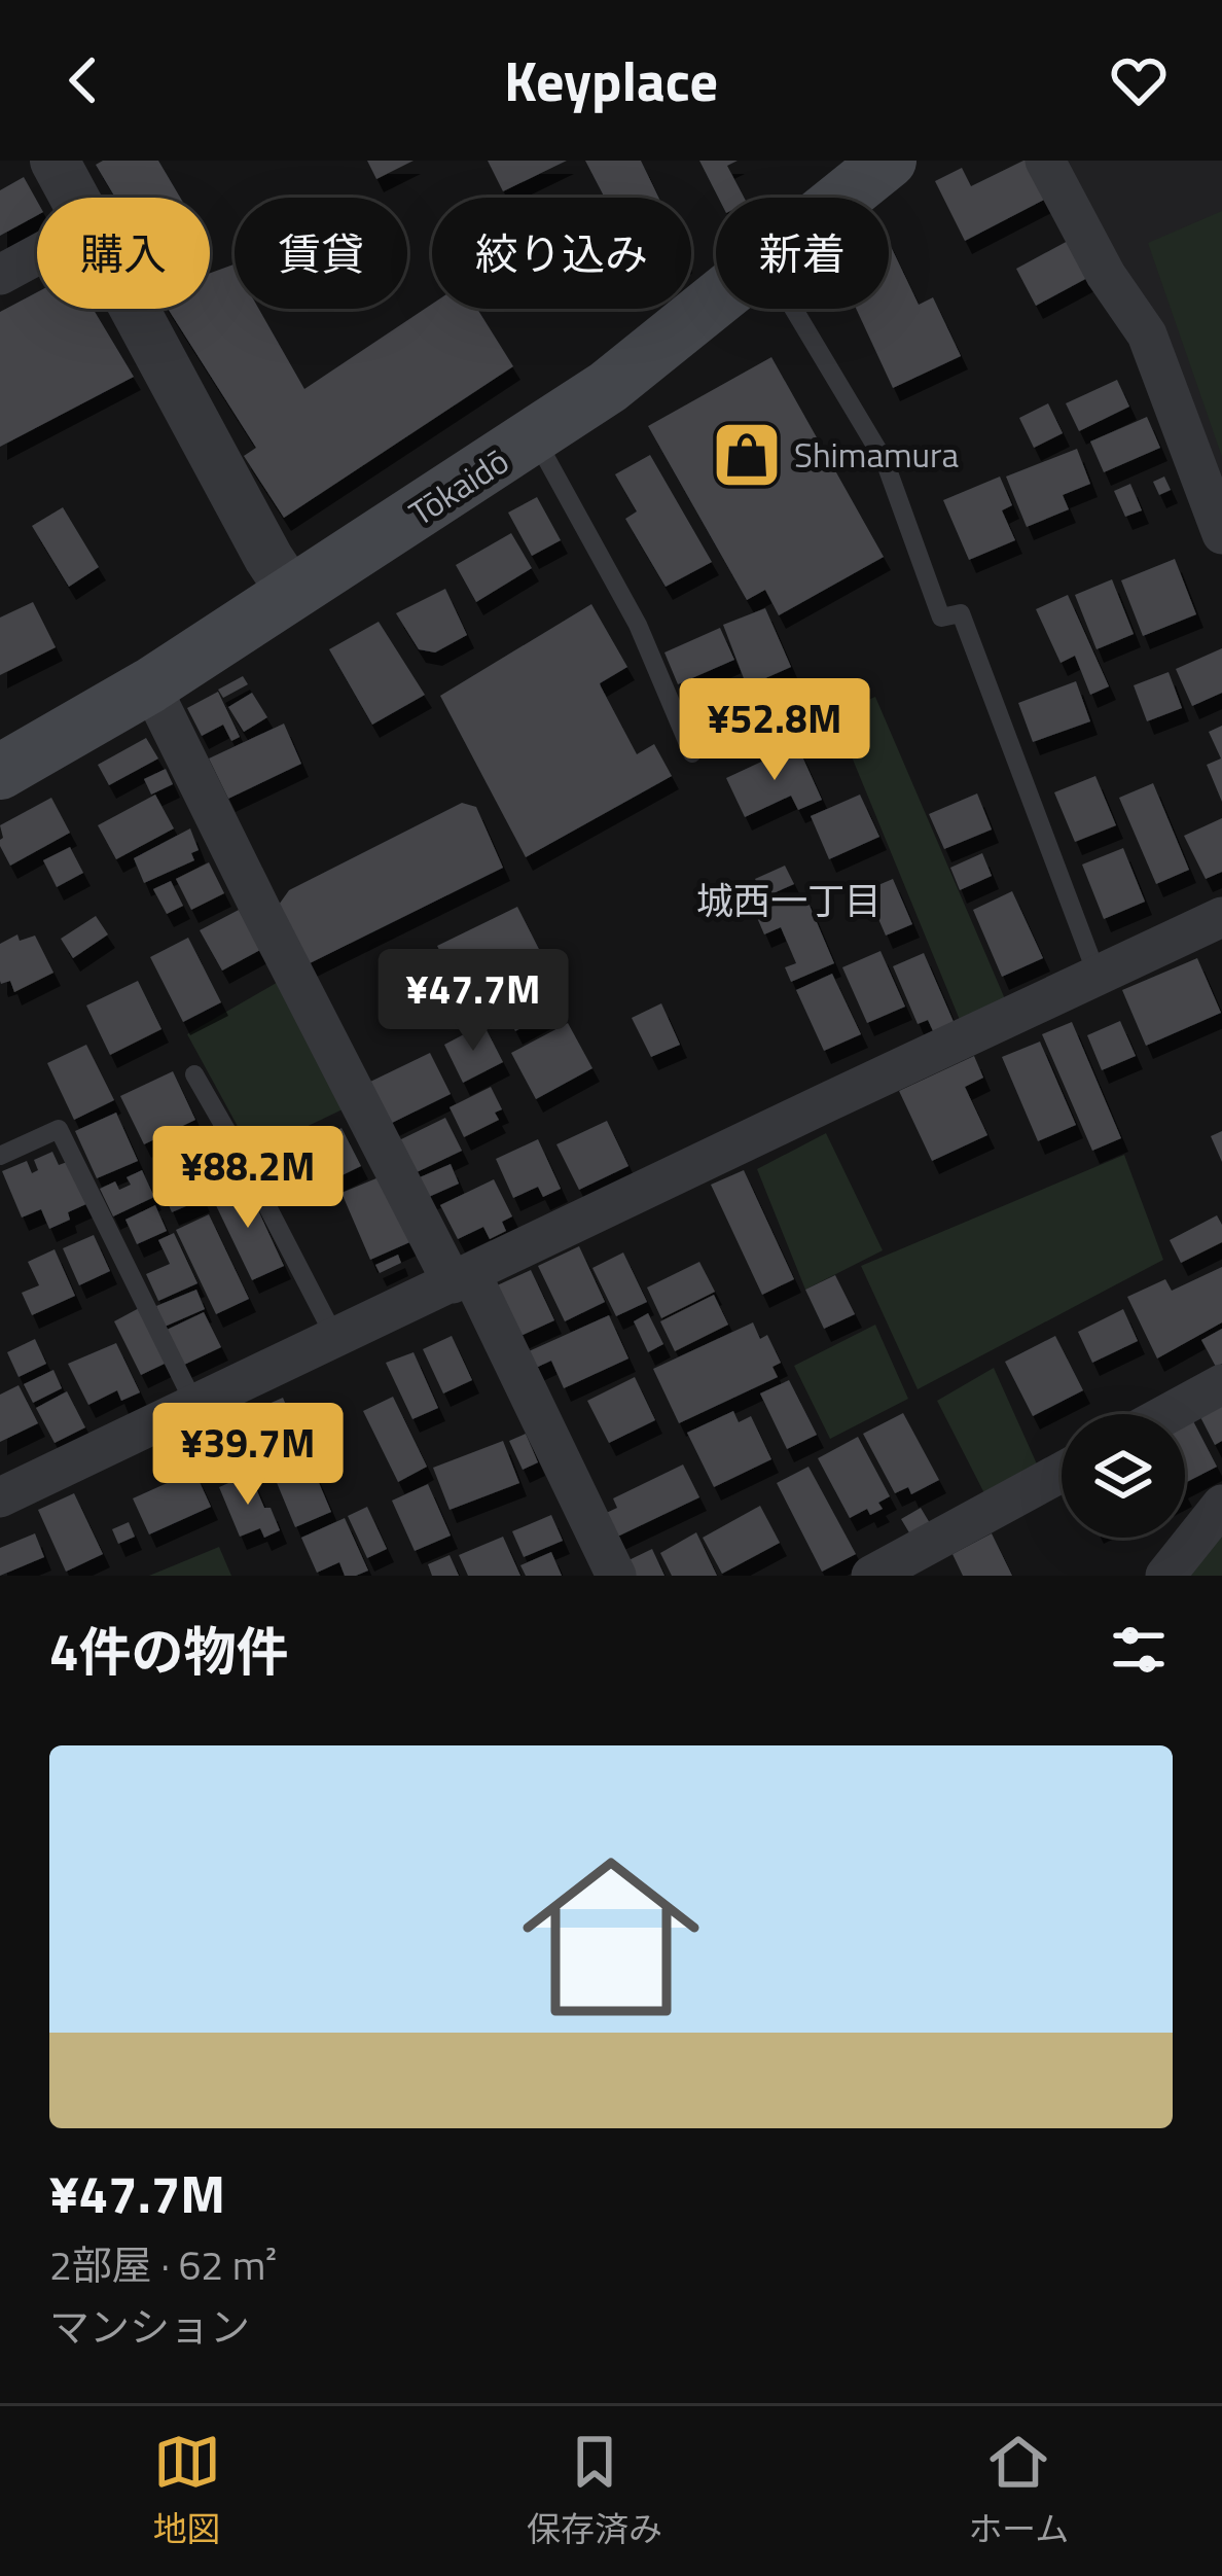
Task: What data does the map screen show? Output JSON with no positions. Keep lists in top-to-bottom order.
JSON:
{
  "streets": {
    "main road": ["Tōkaidō"]
  },
  "districts": ["城西一丁目"],
  "places": {
    "shop": ["Shimamura"]
  },
  "page": {
    "header": "Keyplace",
    "chip": [
      "購入",
      "賃貸",
      "絞り込み",
      "新着"
    ],
    "price": [
      "¥52.8M",
      "¥47.7M",
      "¥88.2M",
      "¥39.7M"
    ],
    "heading": "4件の物件",
    "list": [
      {
        "name": "¥47.7M",
        "note": "2部屋 · 62 m² · マンション"
      }
    ],
    "tabs": ["地図", "保存済み", "ホーム"]
  }
}
